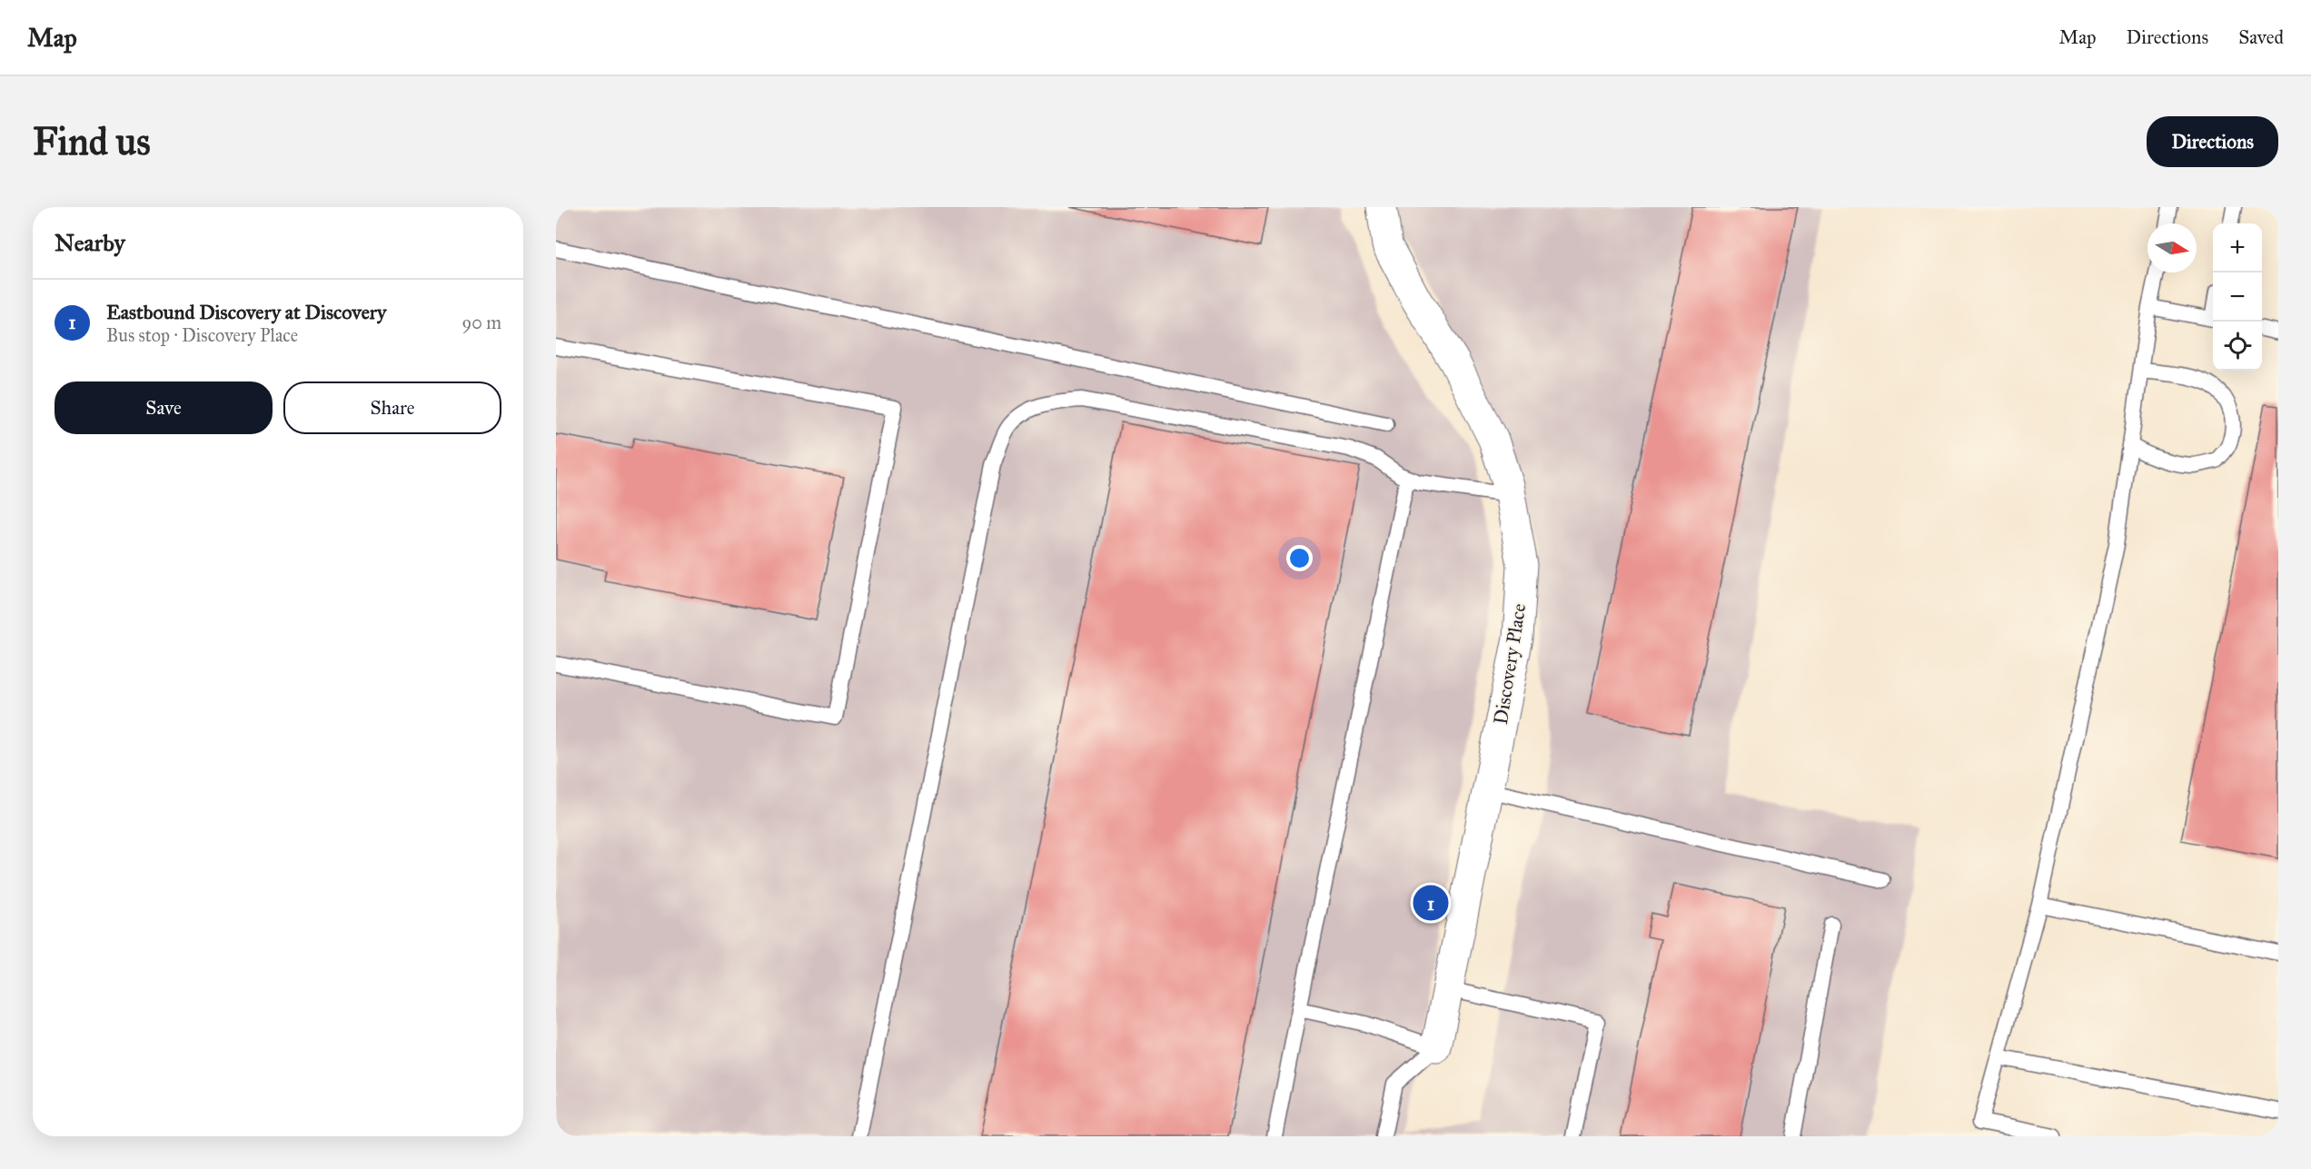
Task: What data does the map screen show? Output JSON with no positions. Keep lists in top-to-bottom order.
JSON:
{
  "streets": {
    "street": ["Discovery Place"]
  },
  "north": "right",
  "page": {
    "header": "Map",
    "nav": ["Map", "Directions", "Saved"],
    "buttons": [
      "Directions",
      ["Save", "Share"]
    ],
    "title": "Find us",
    "heading": "Nearby",
    "map_buttons": ["+", "−"],
    "list": [
      {
        "mark": "1",
        "name": "Eastbound Discovery at Discovery",
        "note": "Bus stop · Discovery Place",
        "value": "90 m"
      }
    ],
    "pins": "1"
  }
}
